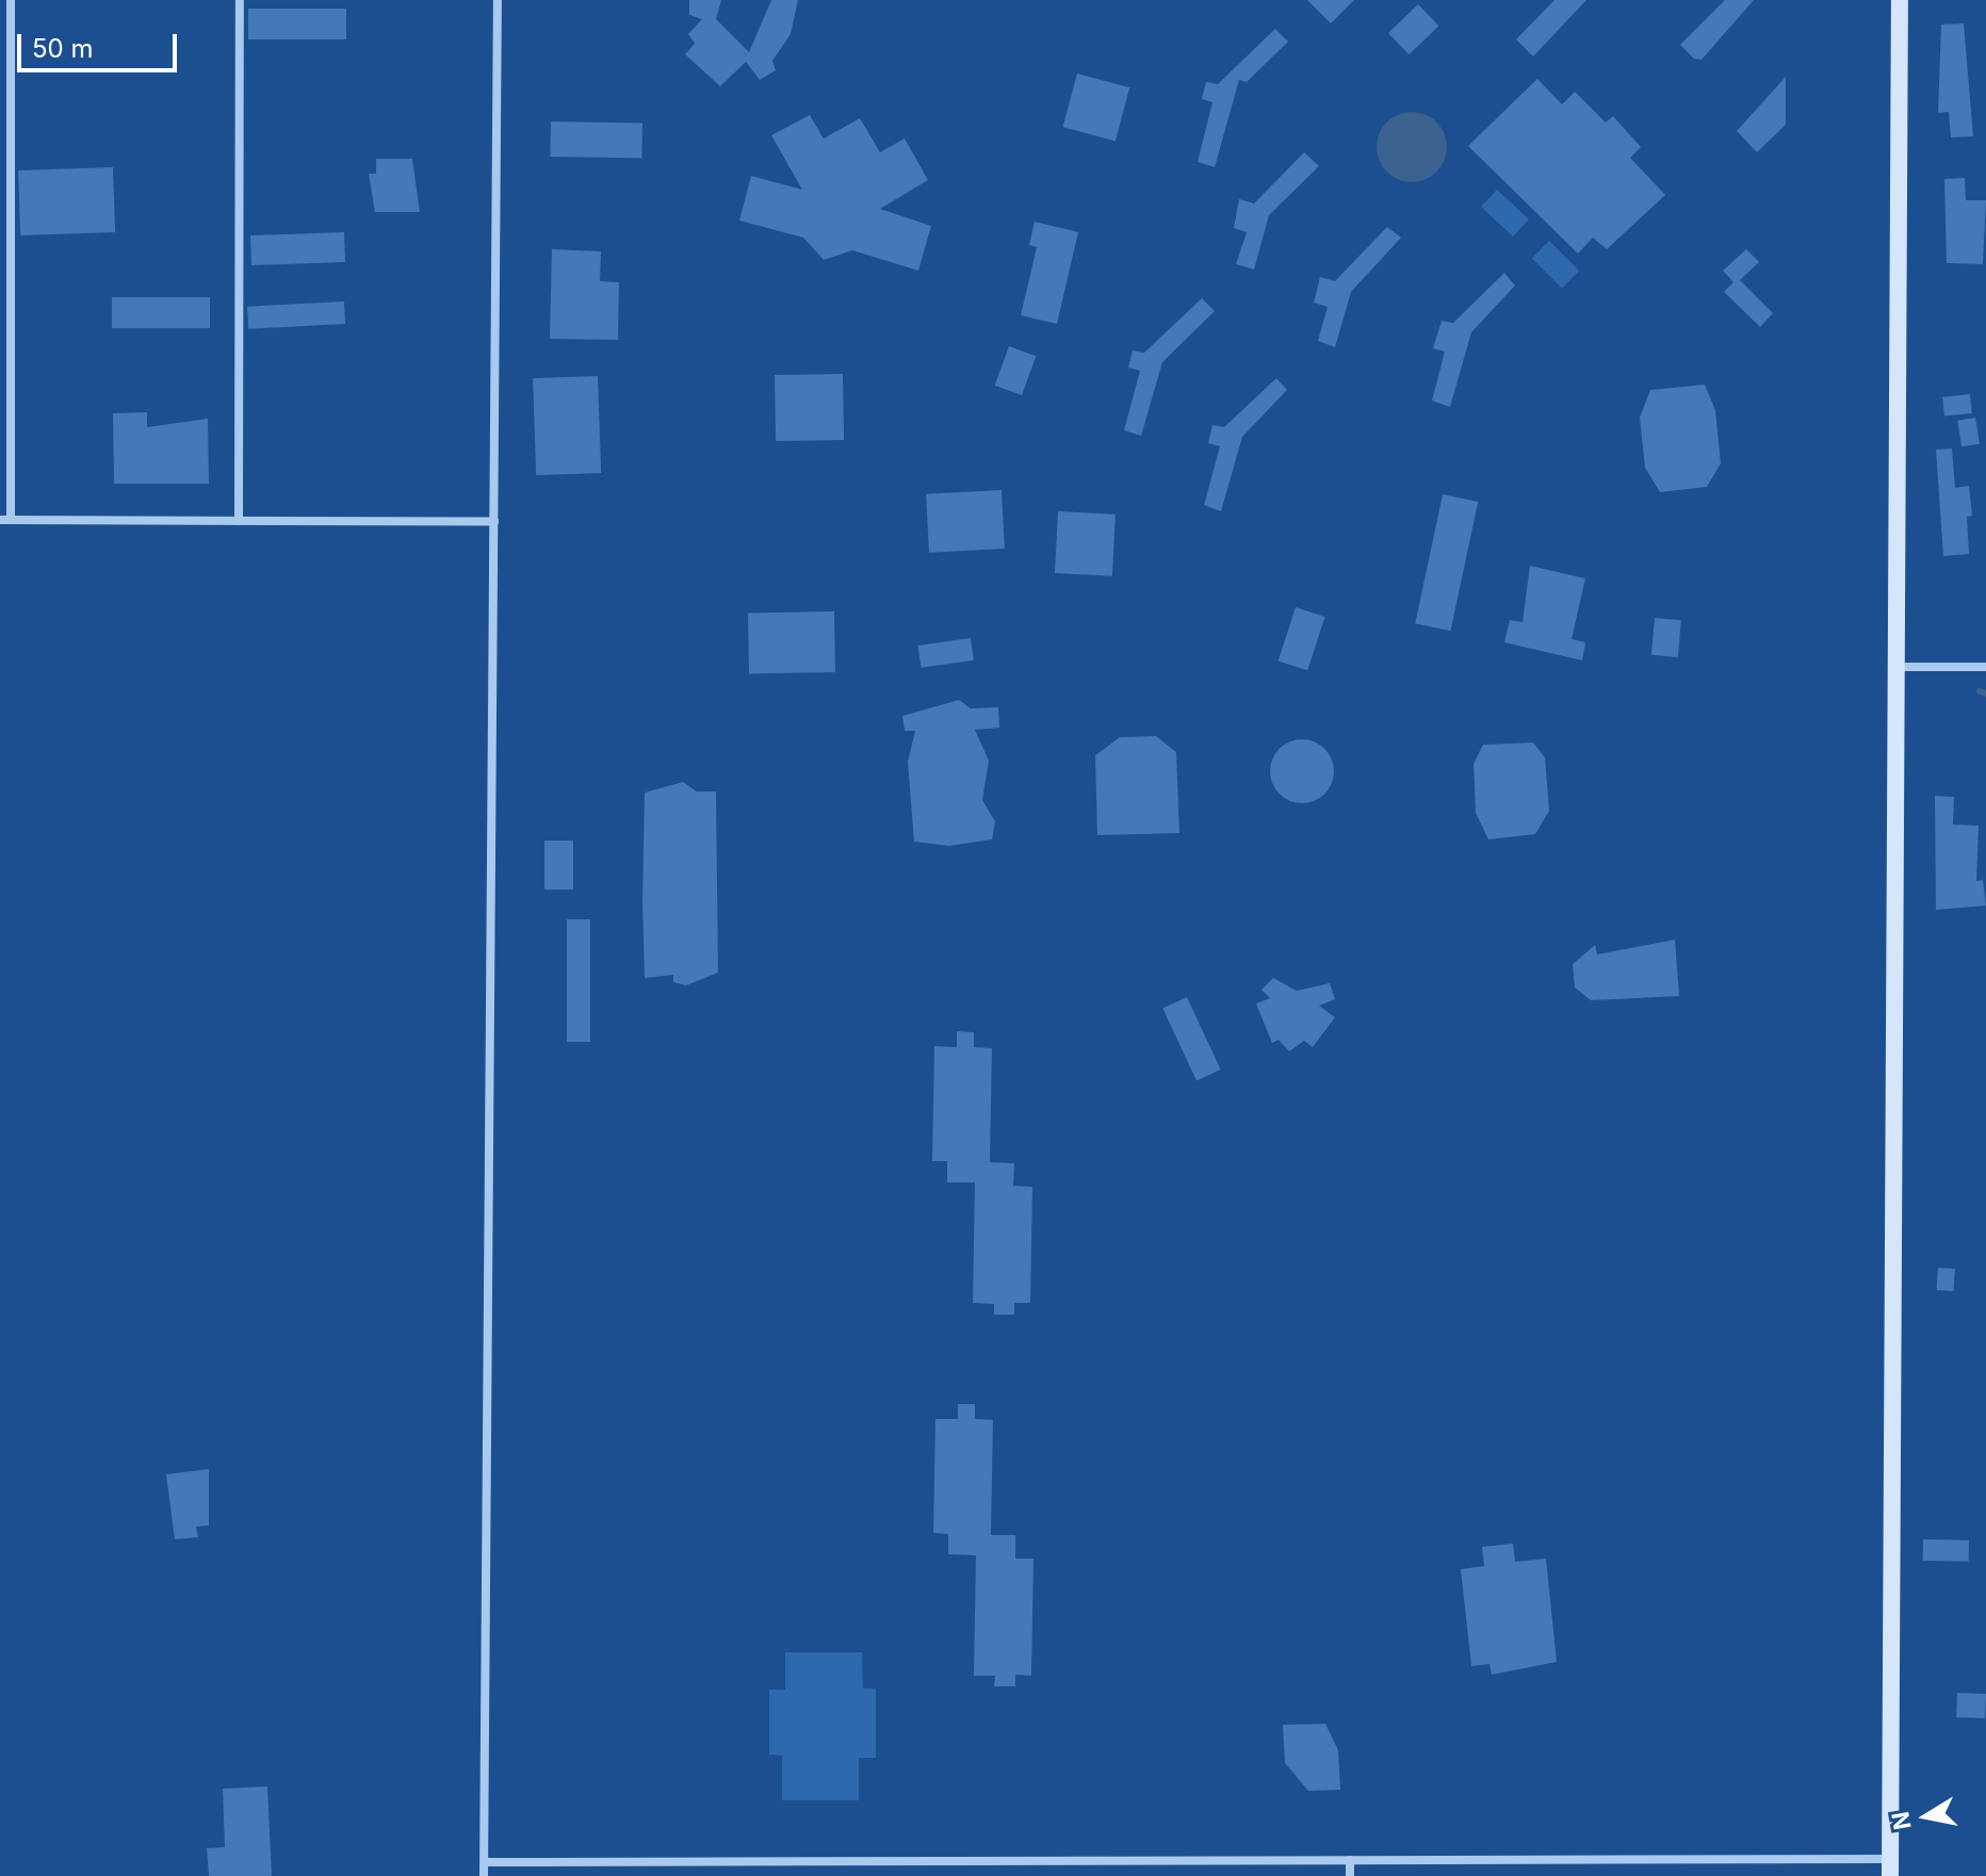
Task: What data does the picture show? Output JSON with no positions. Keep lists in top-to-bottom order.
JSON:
{
  "scale_bar": "50 m",
  "north": "left"
}
